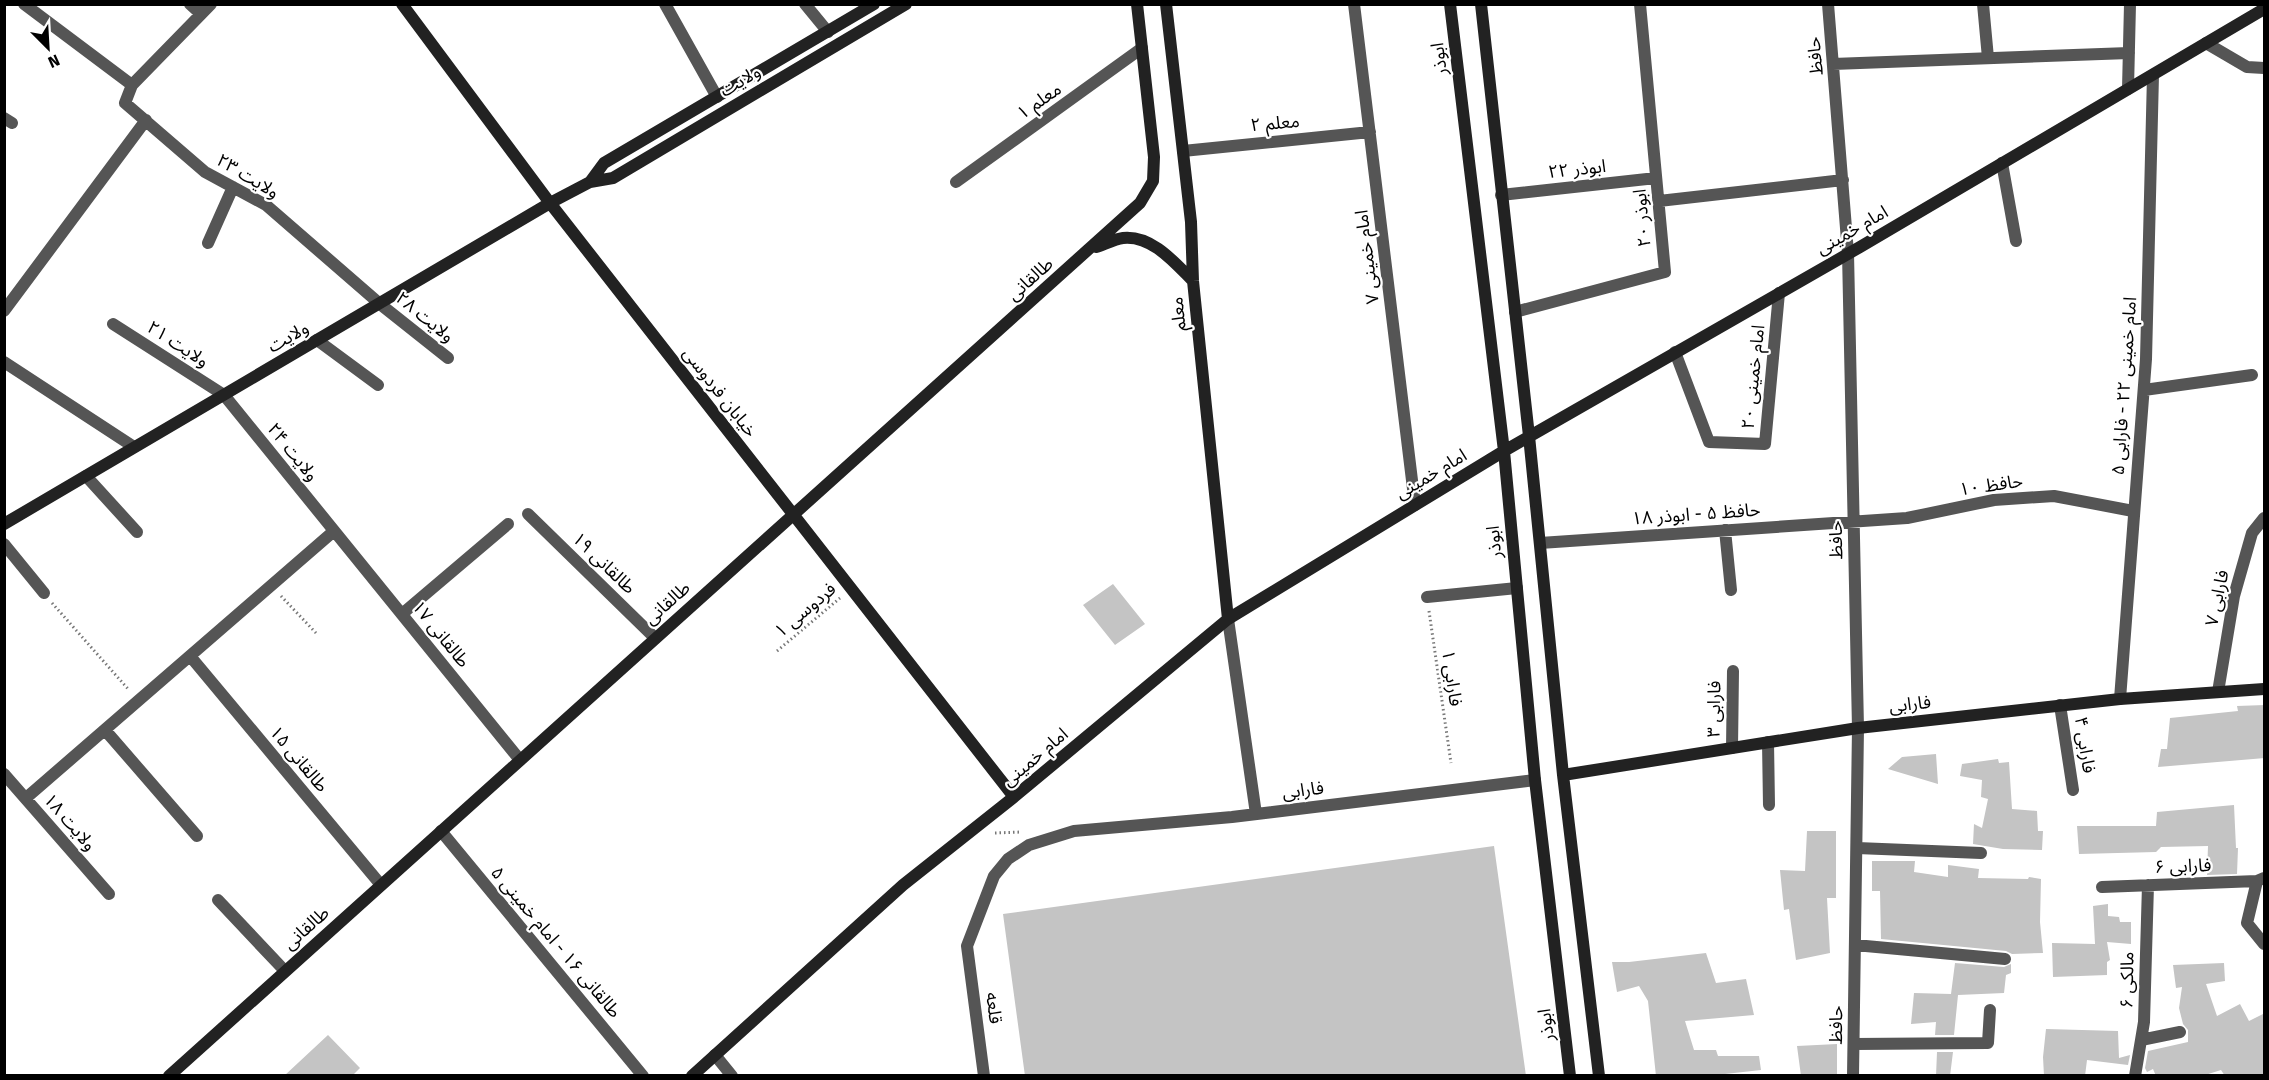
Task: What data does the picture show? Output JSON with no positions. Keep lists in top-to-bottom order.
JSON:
{
  "streets": {
    "main road": [
      "ابوذر",
      "ولایت",
      "امام خمینی",
      "طالقانی",
      "معلم",
      "خیابان فردوسی",
      "فارابی"
    ],
    "street": [
      "حافظ",
      "معلم ۱",
      "معلم ۲",
      "ابوذر ۲۲",
      "ولایت ۲۳",
      "ابوذر ۲۰",
      "امام خمینی ۷",
      "ولایت ۲۸",
      "ولایت ۲۱",
      "امام خمینی ۲۰",
      "امام خمینی ۲۲ - فارابی ۵",
      "ولایت ۲۴",
      "حافظ ۱۰",
      "حافظ ۵ - ابوذر ۱۸",
      "طالقانی ۱۹",
      "فارابی ۷",
      "طالقانی ۱۷",
      "فارابی ۳",
      "فارابی ۴",
      "طالقانی ۱۵",
      "ولایت ۱۸",
      "فارابی ۶",
      "طالقانی ۱۶ - امام خمینی ۵",
      "مالکی ۶",
      "قلعه"
    ],
    "path": ["فردوسی ۱", "فارابی ۱"]
  },
  "crossings": [
    ["حافظ", "امام خمینی"],
    ["حافظ", "حافظ ۱۰"],
    ["حافظ", "حافظ ۵ - ابوذر ۱۸"],
    ["حافظ", "فارابی"],
    ["ابوذر", "امام خمینی"],
    ["ابوذر", "فارابی"],
    ["ولایت", "ولایت ۲۳"],
    ["ولایت", "ولایت ۲۸"],
    ["ولایت", "ولایت ۲۱"],
    ["ولایت", "خیابان فردوسی"],
    ["ولایت", "ولایت ۲۴"],
    ["معلم ۱", "طالقانی"],
    ["معلم ۲", "امام خمینی ۷"],
    ["معلم ۲", "معلم"],
    ["ابوذر ۲۲", "ابوذر ۲۰"],
    ["ولایت ۲۳", "ولایت ۲۸"],
    ["امام خمینی", "امام خمینی ۷"],
    ["امام خمینی", "معلم"],
    ["امام خمینی", "امام خمینی ۲۰"],
    ["امام خمینی", "امام خمینی ۲۲ - فارابی ۵"],
    ["امام خمینی", "خیابان فردوسی"],
    ["طالقانی", "خیابان فردوسی"],
    ["طالقانی", "طالقانی ۱۹"],
    ["طالقانی", "طالقانی ۱۷"],
    ["طالقانی", "طالقانی ۱۵"],
    ["طالقانی", "طالقانی ۱۶ - امام خمینی ۵"],
    ["ولایت ۲۱", "ولایت ۲۴"],
    ["امام خمینی ۲۲ - فارابی ۵", "حافظ ۱۰"],
    ["امام خمینی ۲۲ - فارابی ۵", "فارابی"],
    ["خیابان فردوسی", "فردوسی ۱"],
    ["ولایت ۲۴", "طالقانی ۱۷"],
    ["حافظ ۱۰", "حافظ ۵ - ابوذر ۱۸"],
    ["فارابی ۷", "فارابی"],
    ["فارابی", "فارابی ۳"],
    ["فارابی", "فارابی ۴"],
    ["فارابی", "قلعه"],
    ["فارابی ۶", "مالکی ۶"]
  ],
  "north": "bottom right"
}
